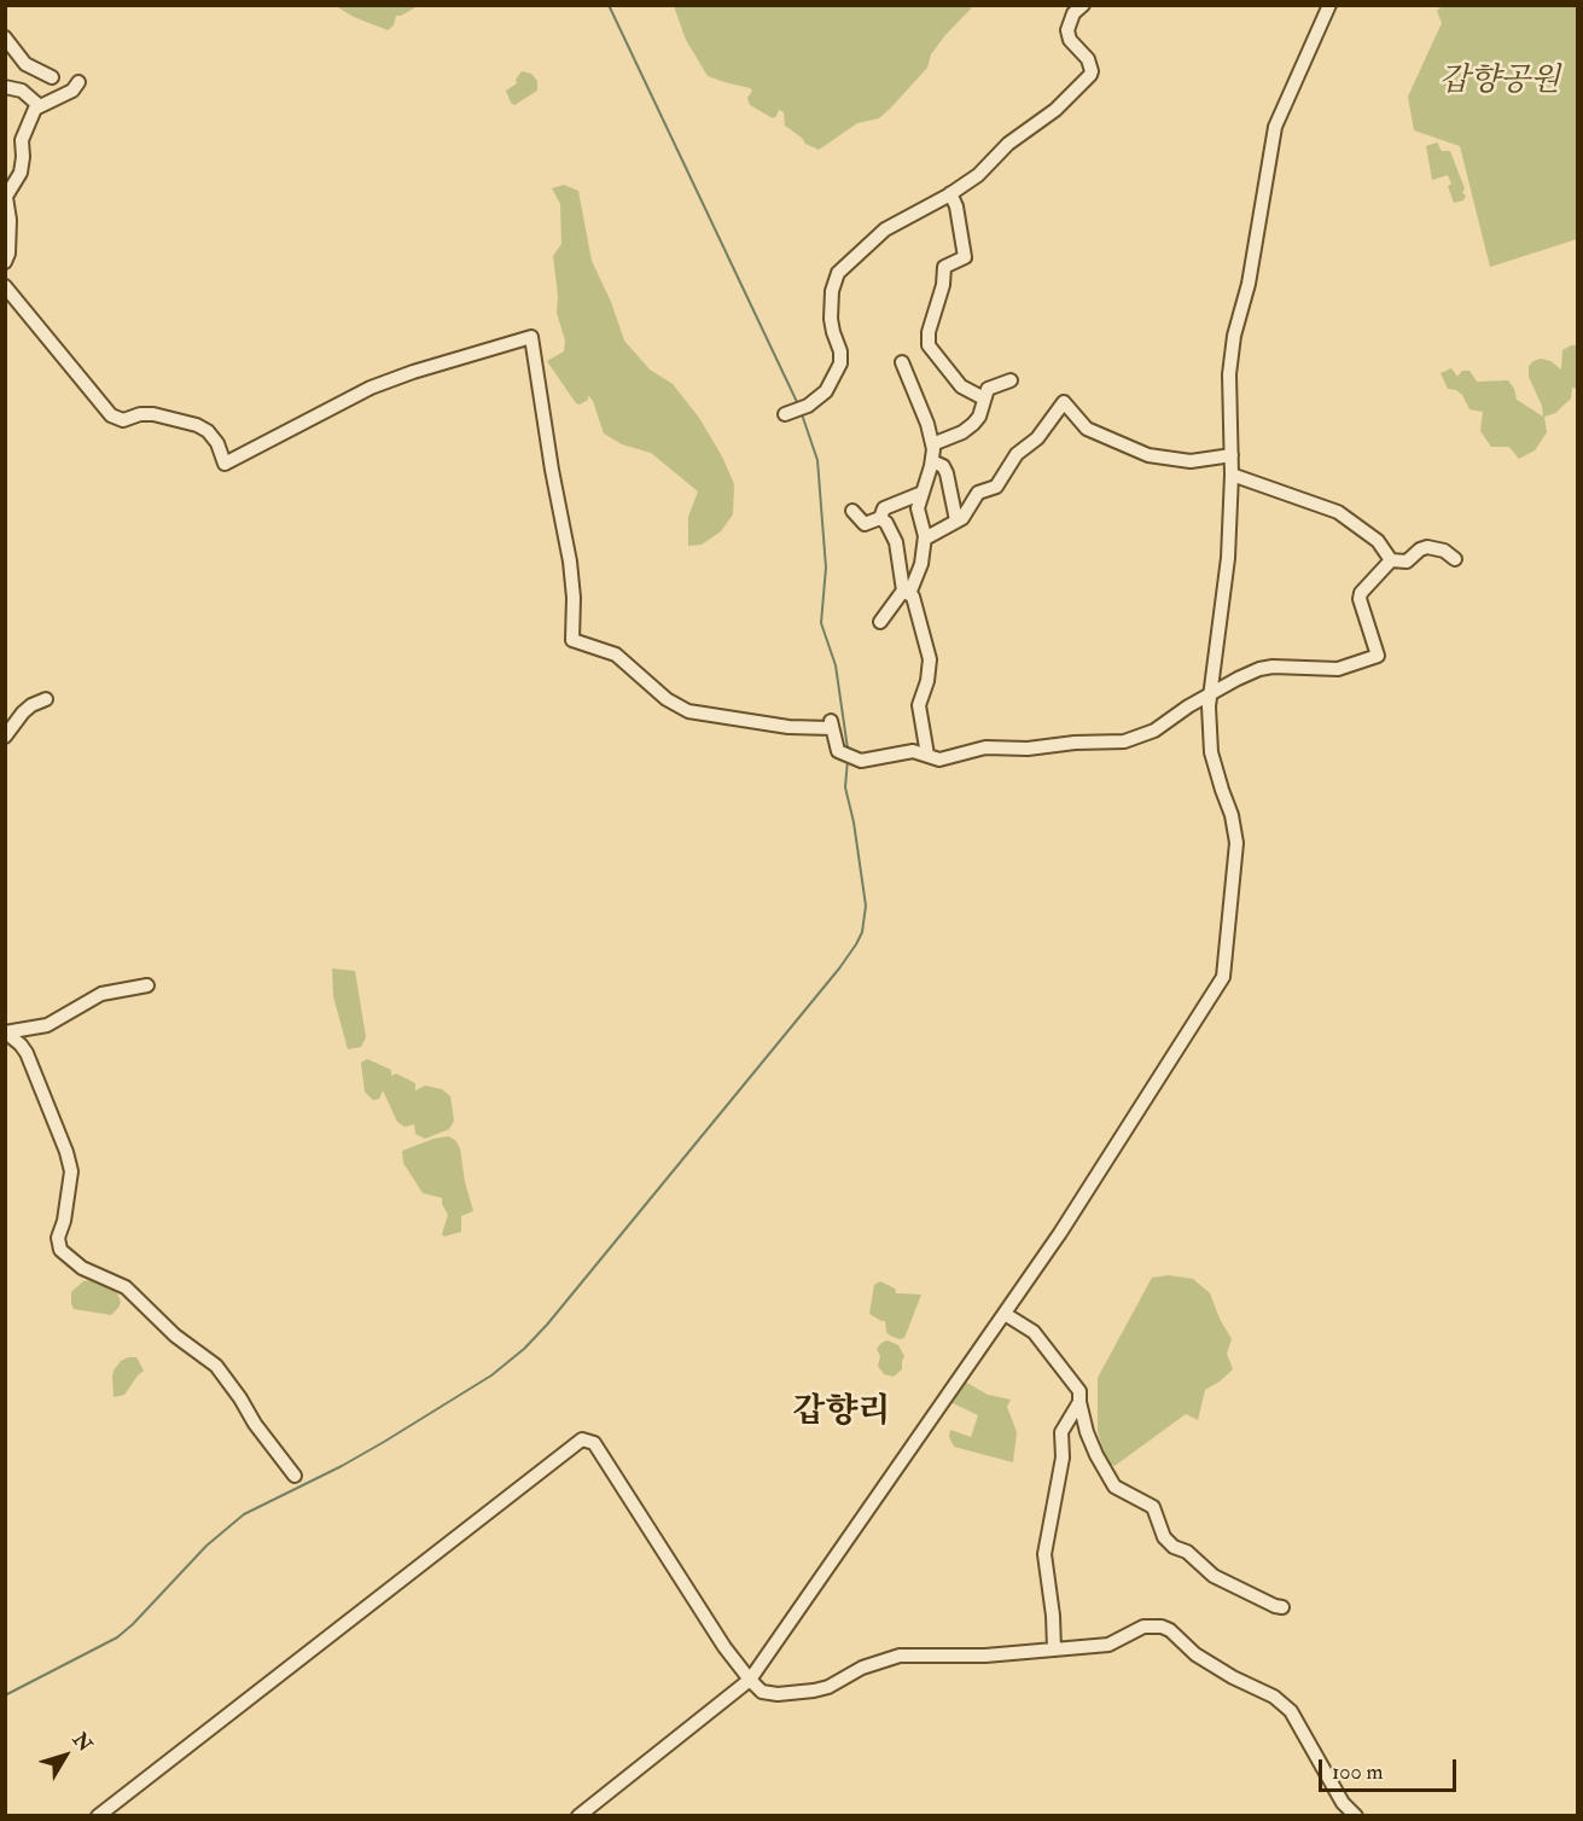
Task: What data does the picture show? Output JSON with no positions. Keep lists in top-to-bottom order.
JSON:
{
  "districts": ["갑향리"],
  "parks": ["갑향공원"],
  "scale_bar": "100 m",
  "north": "top right"
}
